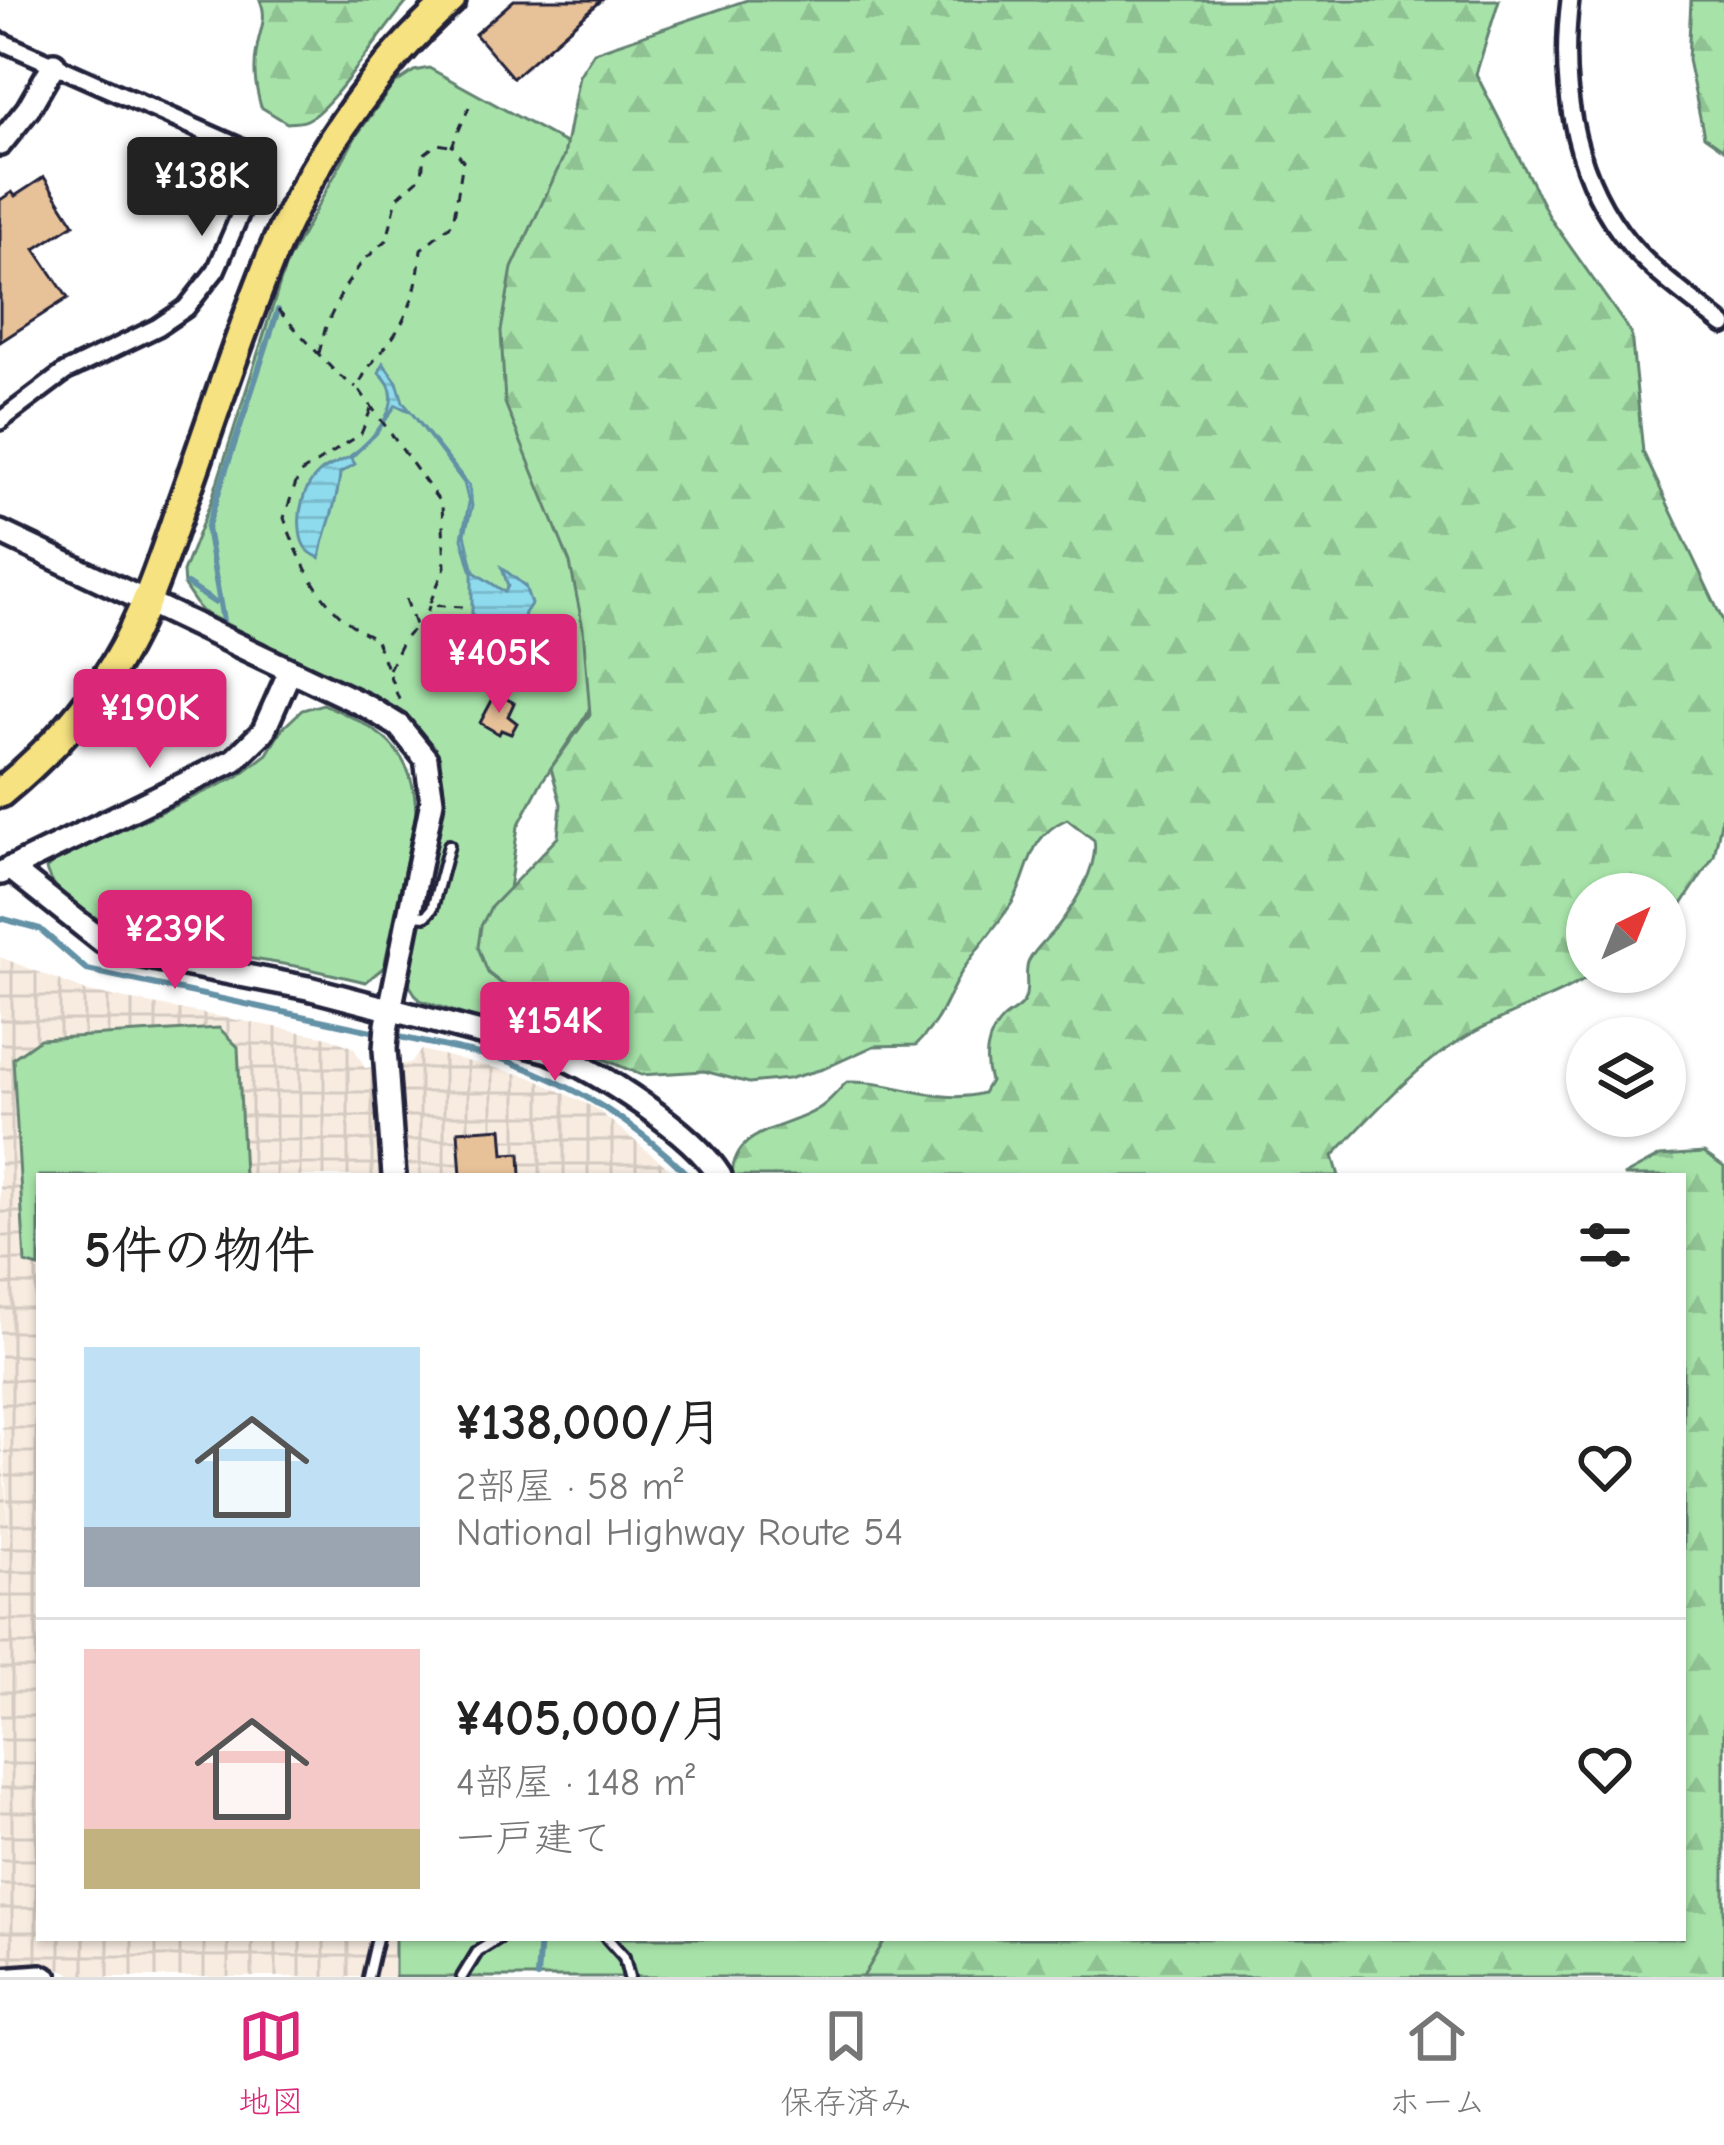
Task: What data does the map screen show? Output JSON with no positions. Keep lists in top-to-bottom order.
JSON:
{
  "north": "top right",
  "page": {
    "price": [
      "¥138K",
      "¥405K",
      "¥190K",
      "¥239K",
      "¥154K"
    ],
    "heading": "5件の物件",
    "list": [
      {
        "name": "¥138,000/月",
        "note": "2部屋 · 58 m² · National Highway Route 54"
      },
      {
        "name": "¥405,000/月",
        "note": "4部屋 · 148 m² · 一戸建て"
      }
    ],
    "tabs": ["地図", "保存済み", "ホーム"]
  }
}
